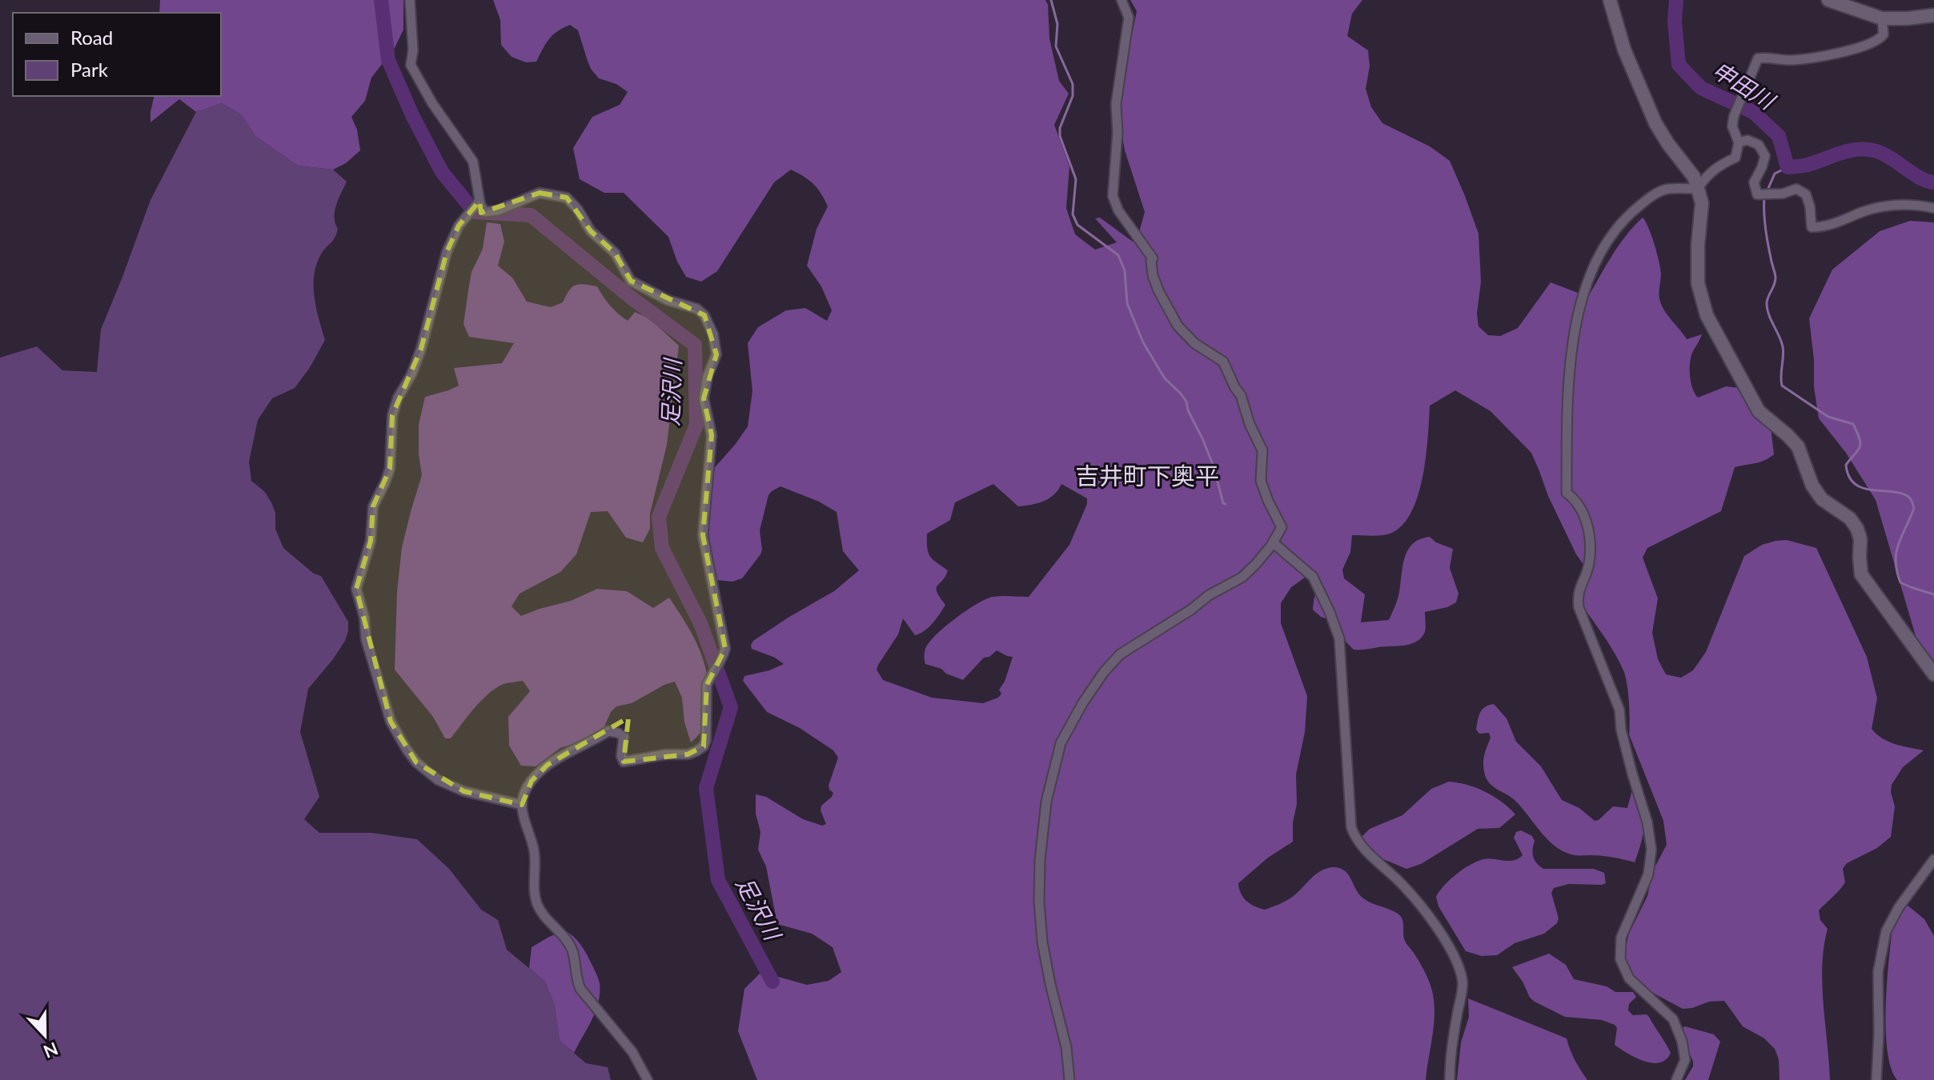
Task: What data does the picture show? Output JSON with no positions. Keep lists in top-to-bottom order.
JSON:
{
  "districts": ["吉井町下奥平"],
  "water": ["申田川", "足沢川"],
  "legend": ["Road", "Park"],
  "north": "bottom"
}
